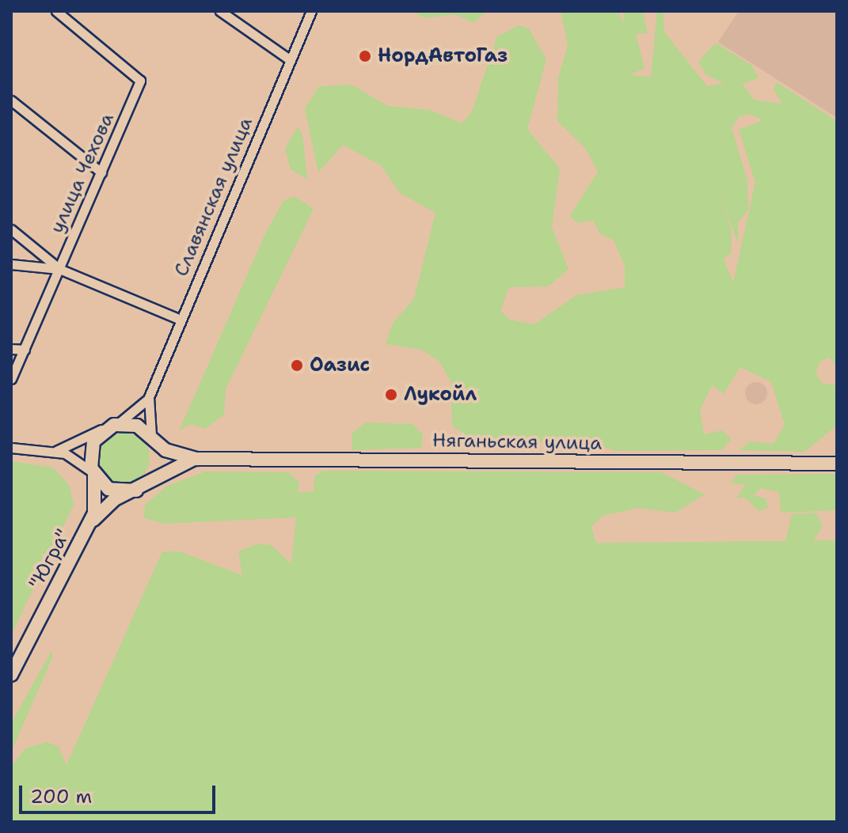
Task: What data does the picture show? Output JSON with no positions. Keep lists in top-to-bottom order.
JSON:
{
  "streets": {
    "highway": ["Няганьская улица", "\"Югра\""],
    "street": ["улица Чехова", "Славянская улица"]
  },
  "places": ["НордАвтоГаз", "Оазис", "Лукойл"],
  "scale_bar": "200 m"
}
